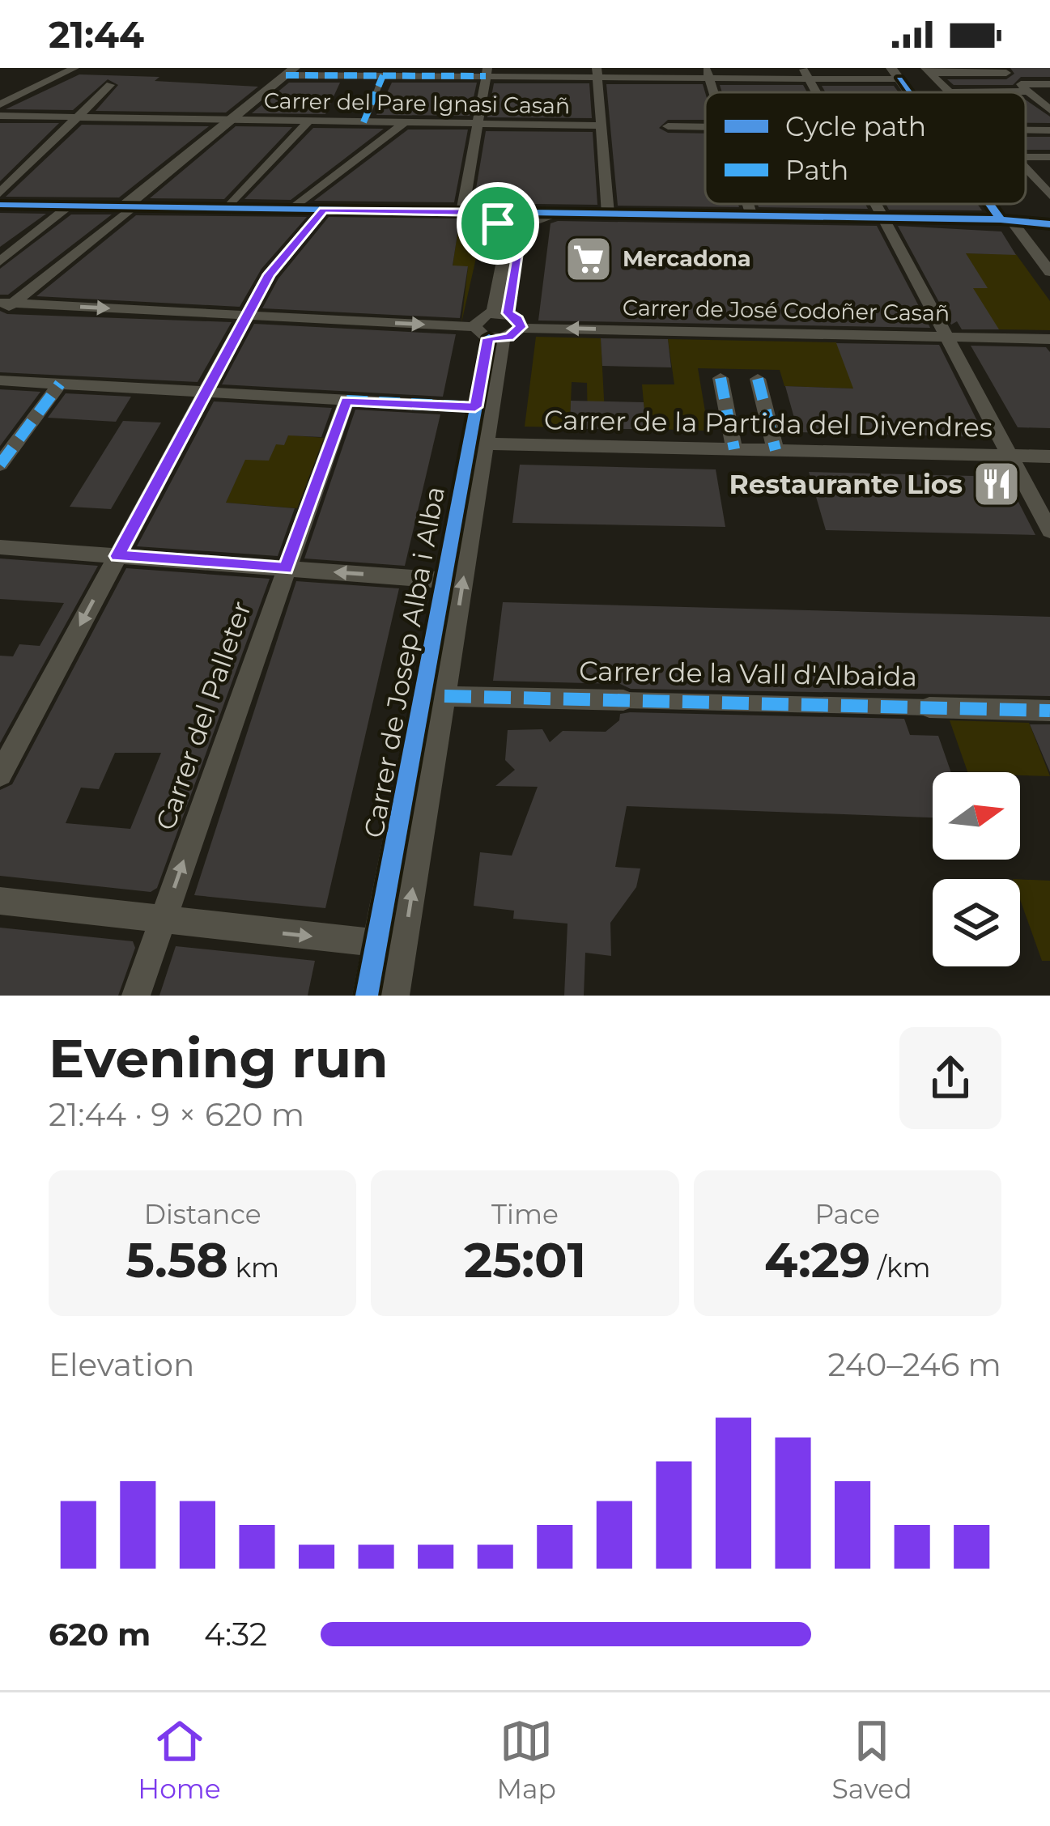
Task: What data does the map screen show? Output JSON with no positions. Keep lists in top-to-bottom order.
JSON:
{
  "streets": {
    "street": [
      "Carrer del Pare Ignasi Casañ",
      "Carrer de José Codoñer Casañ",
      "Carrer de la Partida del Divendres",
      "Carrer de Josep Alba i Alba",
      "Carrer de la Vall d'Albaida",
      "Carrer del Palleter"
    ]
  },
  "crossings": [
    ["Carrer de José Codoñer Casañ", "Carrer de Josep Alba i Alba"],
    ["Carrer de la Partida del Divendres", "Carrer de Josep Alba i Alba"],
    ["Carrer de Josep Alba i Alba", "Carrer de la Vall d'Albaida"]
  ],
  "places": {
    "supermarket": ["Mercadona"],
    "restaurant": ["Restaurante Lios"]
  },
  "legend": ["Cycle path", "Path"],
  "north": "right",
  "page": {
    "status": "21:44",
    "heading": ["Evening run", "21:44 · 9 × 620 m"],
    "stats": [
      ["Distance", "5.58 km"],
      ["Time", "25:01"],
      ["Pace", "4:29 /km"]
    ],
    "chart": ["Elevation", "240–246 m"],
    "list": [
      {
        "name": "620 m",
        "note": "4:32"
      }
    ],
    "tabs": ["Home", "Map", "Saved"]
  }
}
